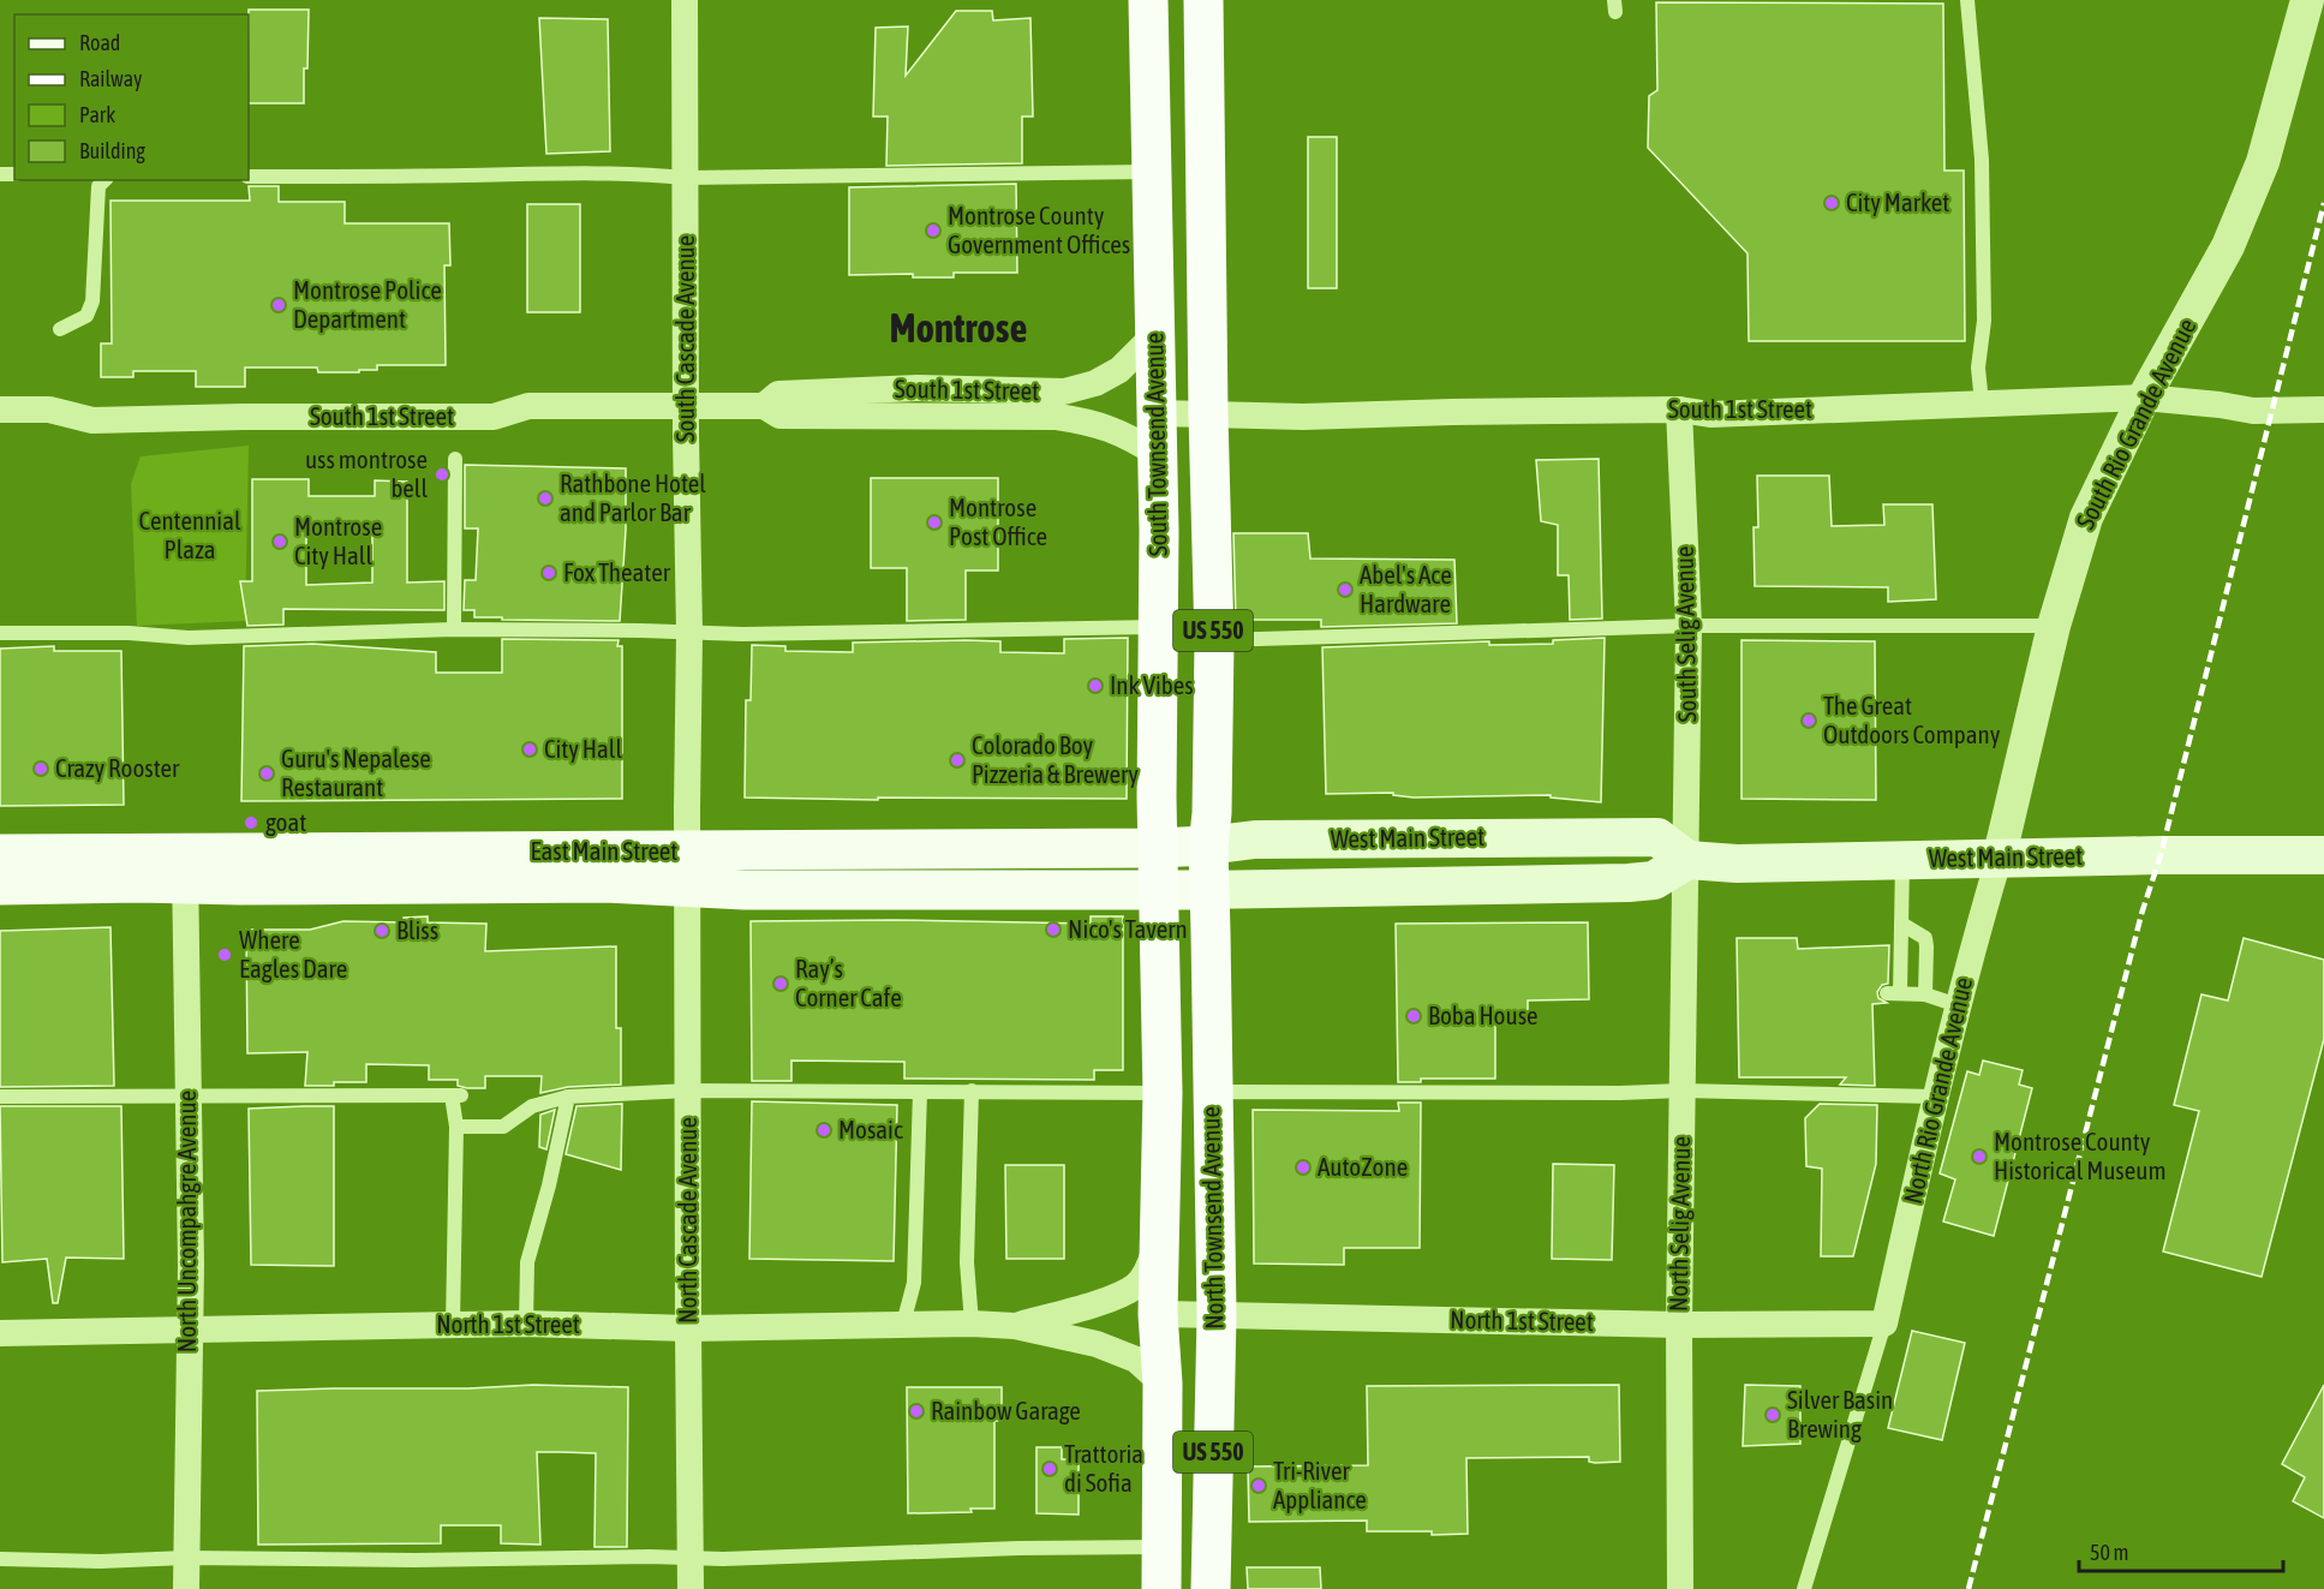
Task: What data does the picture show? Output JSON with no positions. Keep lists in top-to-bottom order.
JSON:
{
  "streets": {
    "highway": ["South Townsend Avenue", "US 550", "North Townsend Avenue"],
    "main road": ["West Main Street", "East Main Street"],
    "street": [
      "South Cascade Avenue",
      "South 1st Street",
      "South Rio Grande Avenue",
      "South Selig Avenue",
      "North Rio Grande Avenue",
      "North Cascade Avenue",
      "North Uncompahgre Avenue",
      "North Selig Avenue",
      "North 1st Street"
    ]
  },
  "crossings": [
    ["South Cascade Avenue", "South 1st Street"],
    ["South Cascade Avenue", "East Main Street"],
    ["South Cascade Avenue", "North Cascade Avenue"],
    ["South 1st Street", "South Rio Grande Avenue"],
    ["South 1st Street", "South Townsend Avenue"],
    ["South 1st Street", "South Selig Avenue"],
    ["South Rio Grande Avenue", "West Main Street"],
    ["South Rio Grande Avenue", "North Rio Grande Avenue"],
    ["South Townsend Avenue", "West Main Street"],
    ["South Townsend Avenue", "East Main Street"],
    ["South Townsend Avenue", "North Townsend Avenue"],
    ["South Selig Avenue", "West Main Street"],
    ["South Selig Avenue", "North Selig Avenue"],
    ["West Main Street", "East Main Street"],
    ["West Main Street", "North Rio Grande Avenue"],
    ["West Main Street", "North Townsend Avenue"],
    ["West Main Street", "North Selig Avenue"],
    ["East Main Street", "North Townsend Avenue"],
    ["East Main Street", "North Cascade Avenue"],
    ["East Main Street", "North Uncompahgre Avenue"],
    ["North Rio Grande Avenue", "North 1st Street"],
    ["North Townsend Avenue", "North 1st Street"],
    ["North Cascade Avenue", "North 1st Street"],
    ["North Uncompahgre Avenue", "North 1st Street"],
    ["North Selig Avenue", "North 1st Street"]
  ],
  "districts": ["Montrose"],
  "parks": ["Centennial Plaza"],
  "places": [
    "City Market",
    "Montrose County Government Offices",
    "Montrose Police Department",
    "uss montrose bell",
    "Rathbone Hotel and Parlor Bar",
    "Montrose Post Office",
    "Montrose City Hall",
    "Fox Theater",
    "Abel's Ace Hardware",
    "Ink Vibes",
    "The Great Outdoors Company",
    "City Hall",
    "Colorado Boy Pizzeria & Brewery",
    "Crazy Rooster",
    "Guru's Nepalese Restaurant",
    "goat",
    "Nico's Tavern",
    "Bliss",
    "Where Eagles Dare",
    "Ray’s Corner Cafe",
    "Boba House",
    "Mosaic",
    "Montrose County Historical Museum",
    "AutoZone",
    "Rainbow Garage",
    "Silver Basin Brewing",
    "Trattoria di Sofia",
    "Tri-River Appliance"
  ],
  "legend": [
    "Road",
    "Railway",
    "Park",
    "Building"
  ],
  "scale_bar": "50 m"
}
